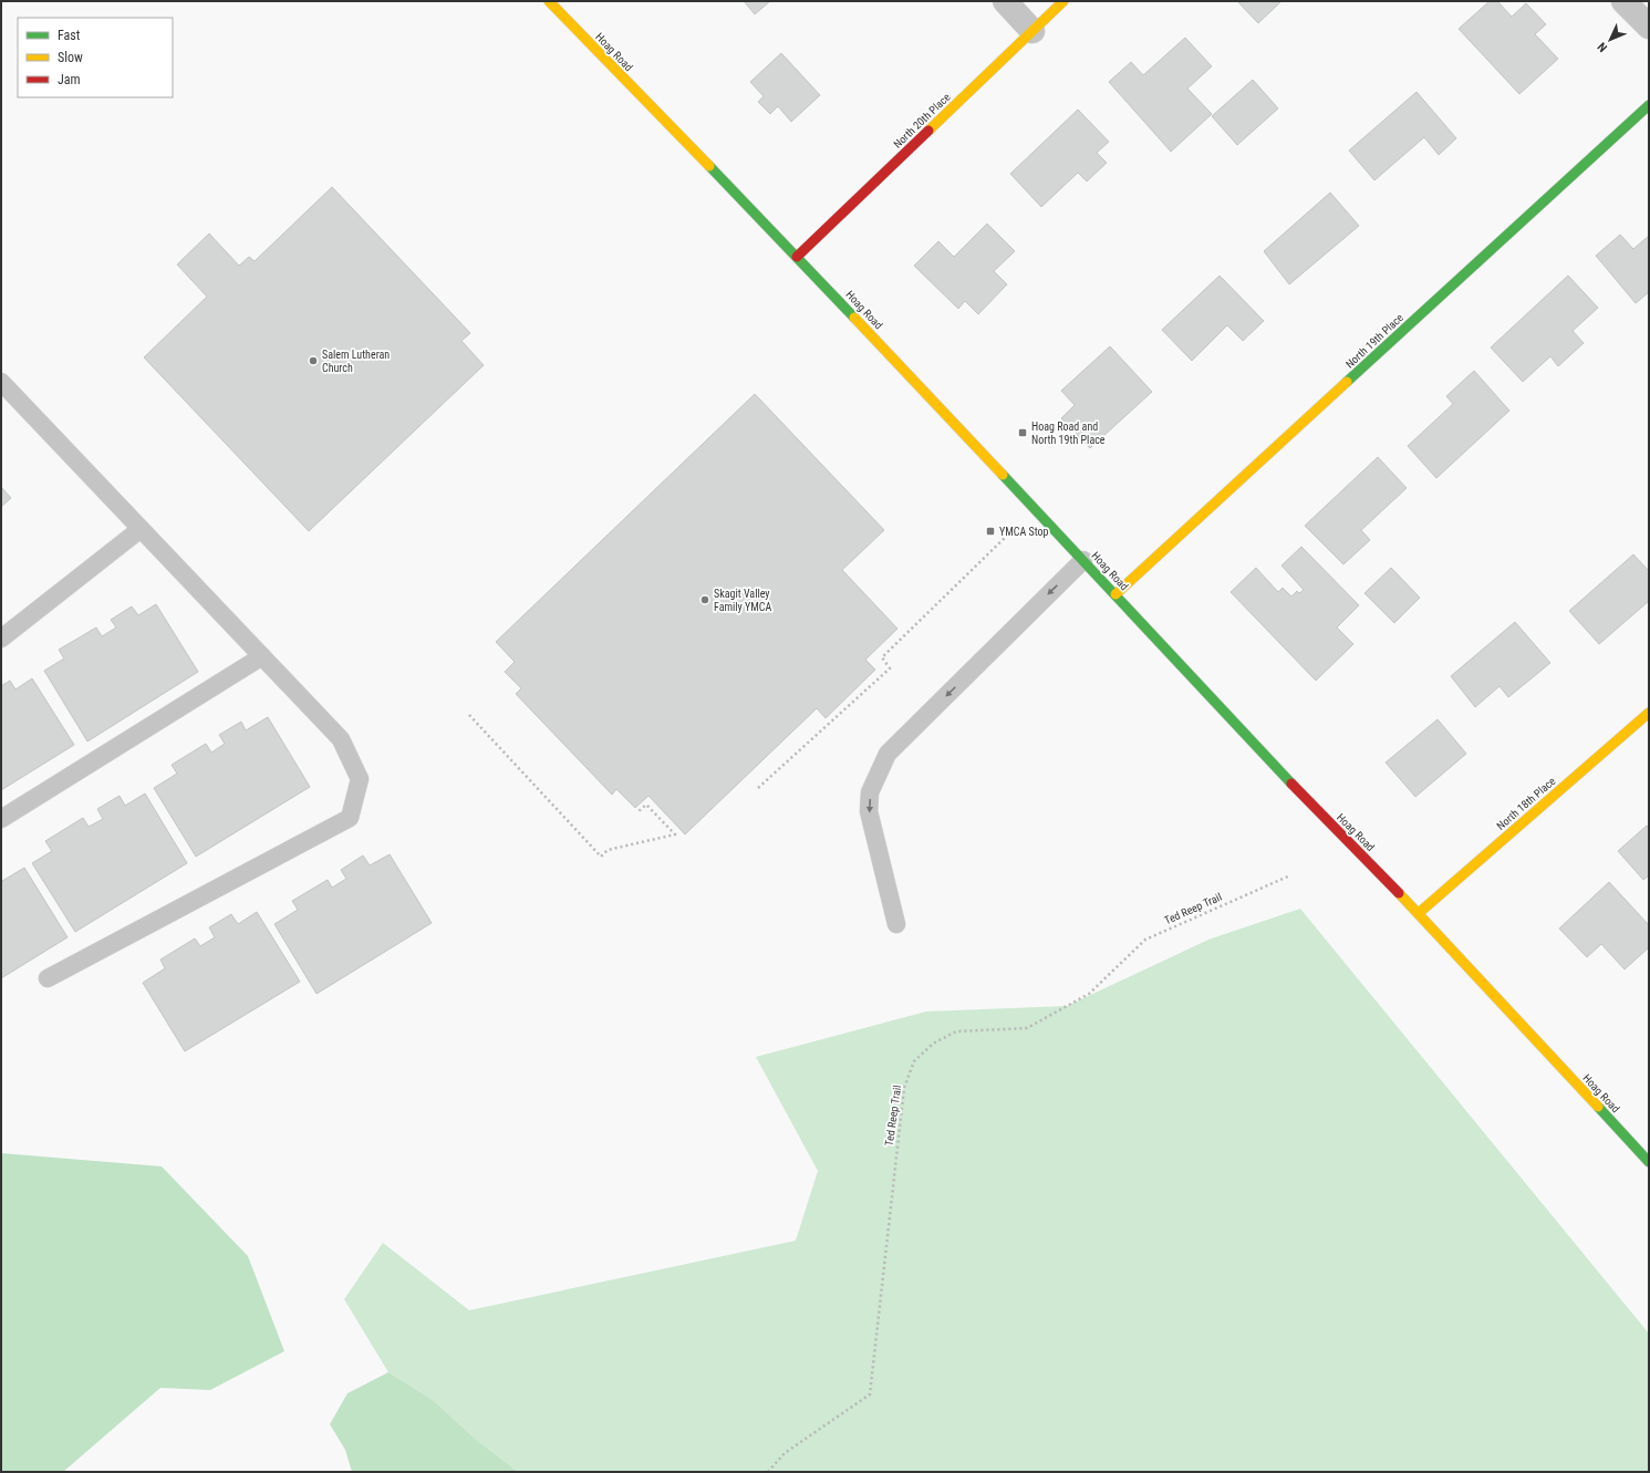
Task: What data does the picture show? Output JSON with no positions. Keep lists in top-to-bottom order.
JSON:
{
  "streets": {
    "street": [
      "Hoag Road",
      "North 20th Place",
      "North 19th Place",
      "North 18th Place"
    ],
    "path": ["Ted Reep Trail"]
  },
  "crossings": [
    ["Hoag Road", "North 20th Place"],
    ["Hoag Road", "North 19th Place"],
    ["Hoag Road", "North 18th Place"]
  ],
  "places": {
    "other": ["Salem Lutheran Church", "Skagit Valley Family YMCA"],
    "transit": ["Hoag Road and North 19th Place", "YMCA Stop"]
  },
  "legend": ["Fast", "Slow", "Jam"],
  "north": "bottom left"
}
